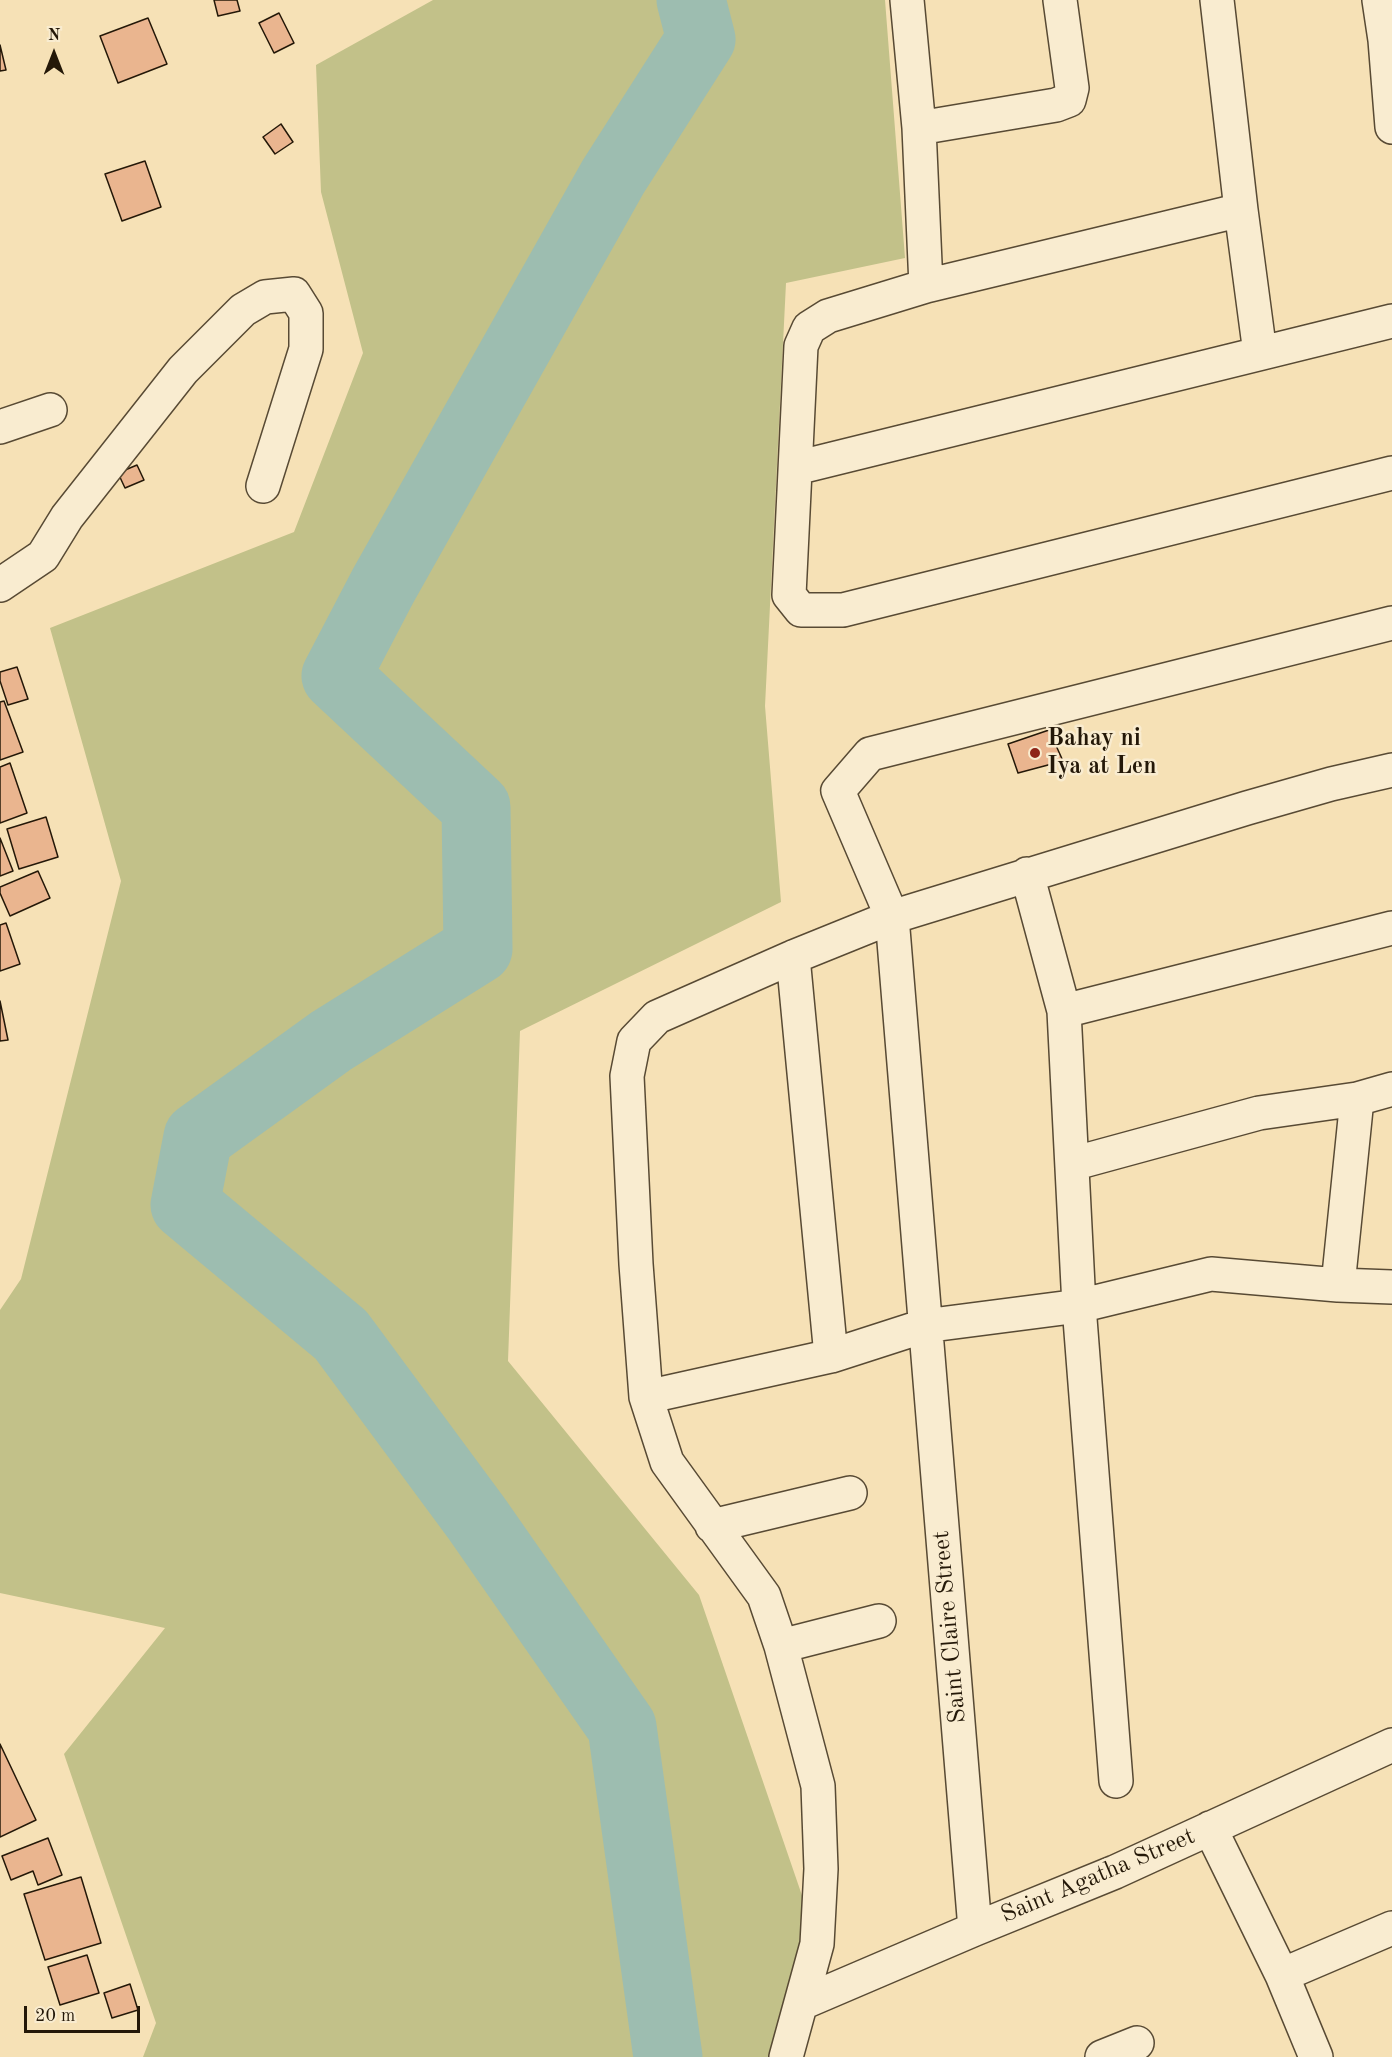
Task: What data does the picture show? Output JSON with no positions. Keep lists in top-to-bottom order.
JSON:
{
  "streets": {
    "street": ["Saint Claire Street", "Saint Agatha Street"]
  },
  "crossings": [
    ["Saint Claire Street", "Saint Agatha Street"]
  ],
  "places": ["Bahay ni Iya at Len"],
  "scale_bar": "20 m",
  "north": "top"
}
